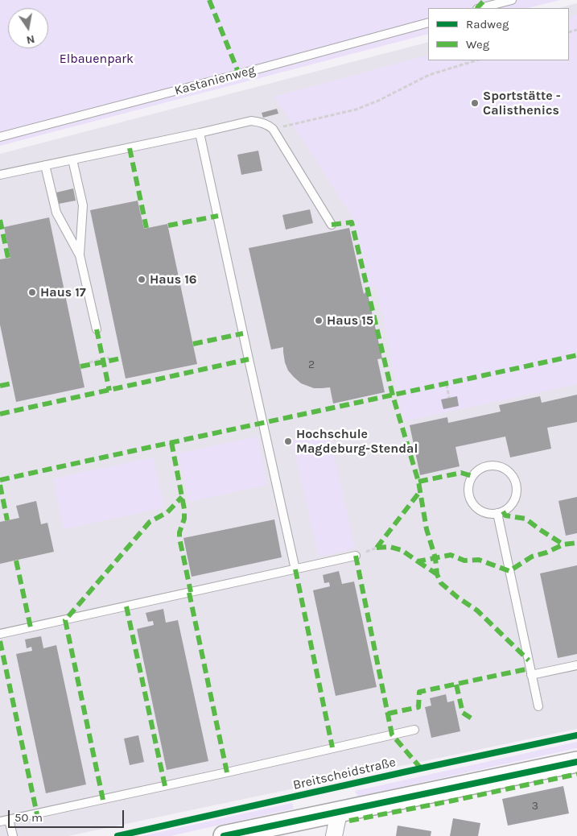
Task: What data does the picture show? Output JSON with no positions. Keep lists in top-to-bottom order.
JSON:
{
  "streets": {
    "lane": ["Kastanienweg"],
    "cycle path": ["Breitscheidstraße"]
  },
  "parks": ["Elbauenpark"],
  "places": [
    "Sportstätte - Calisthenics",
    "Haus 16",
    "Haus 17",
    "Haus 15",
    "Hochschule Magdeburg-Stendal"
  ],
  "house_numbers": ["2", "3"],
  "legend": ["Radweg", "Weg"],
  "scale_bar": "50 m",
  "north": "bottom"
}
